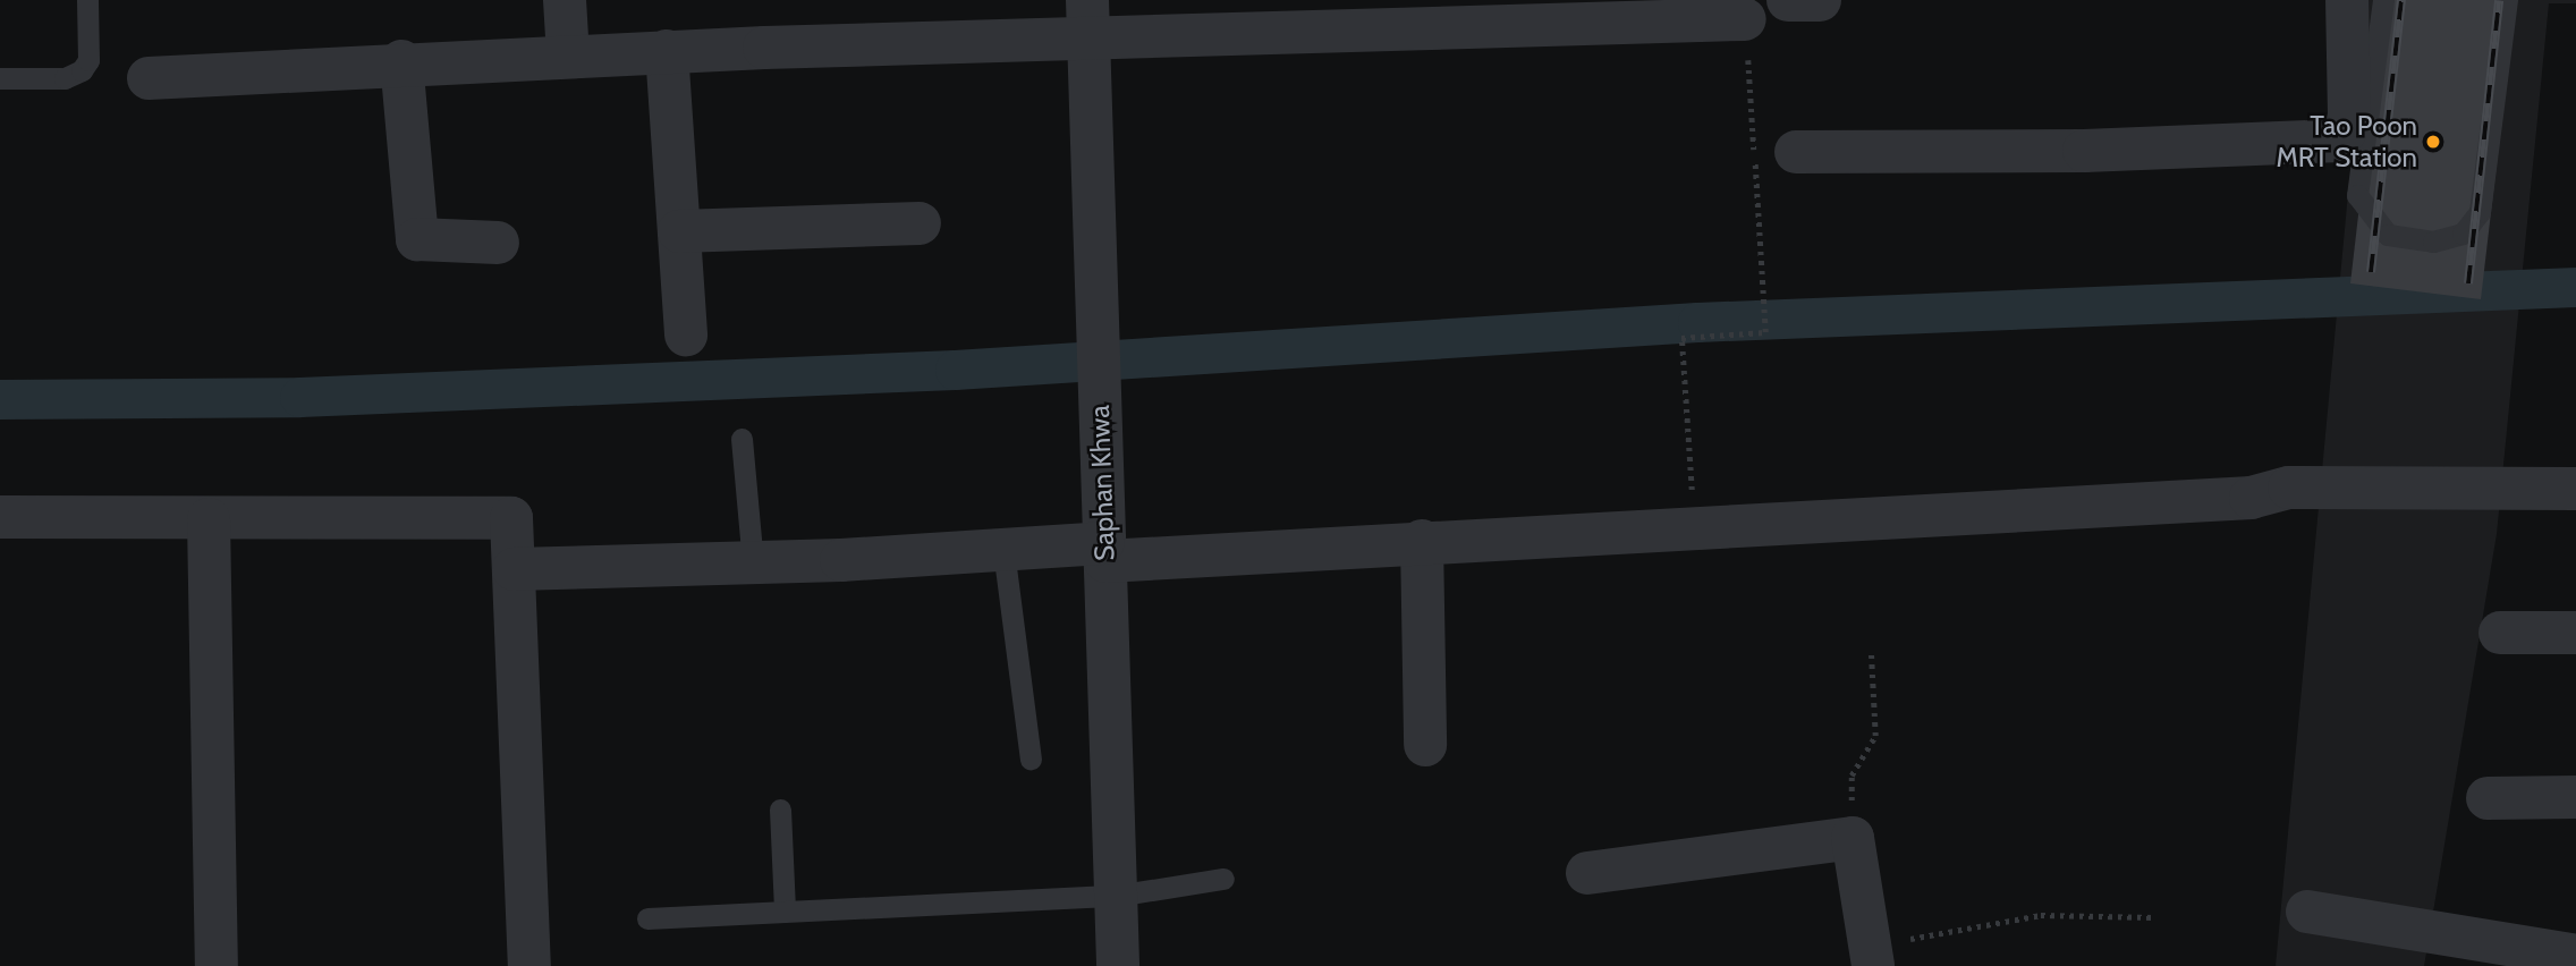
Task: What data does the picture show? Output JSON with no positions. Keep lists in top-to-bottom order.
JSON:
{
  "streets": {
    "street": ["Saphan Khwa"]
  },
  "places": ["Tao Poon MRT Station"]
}
